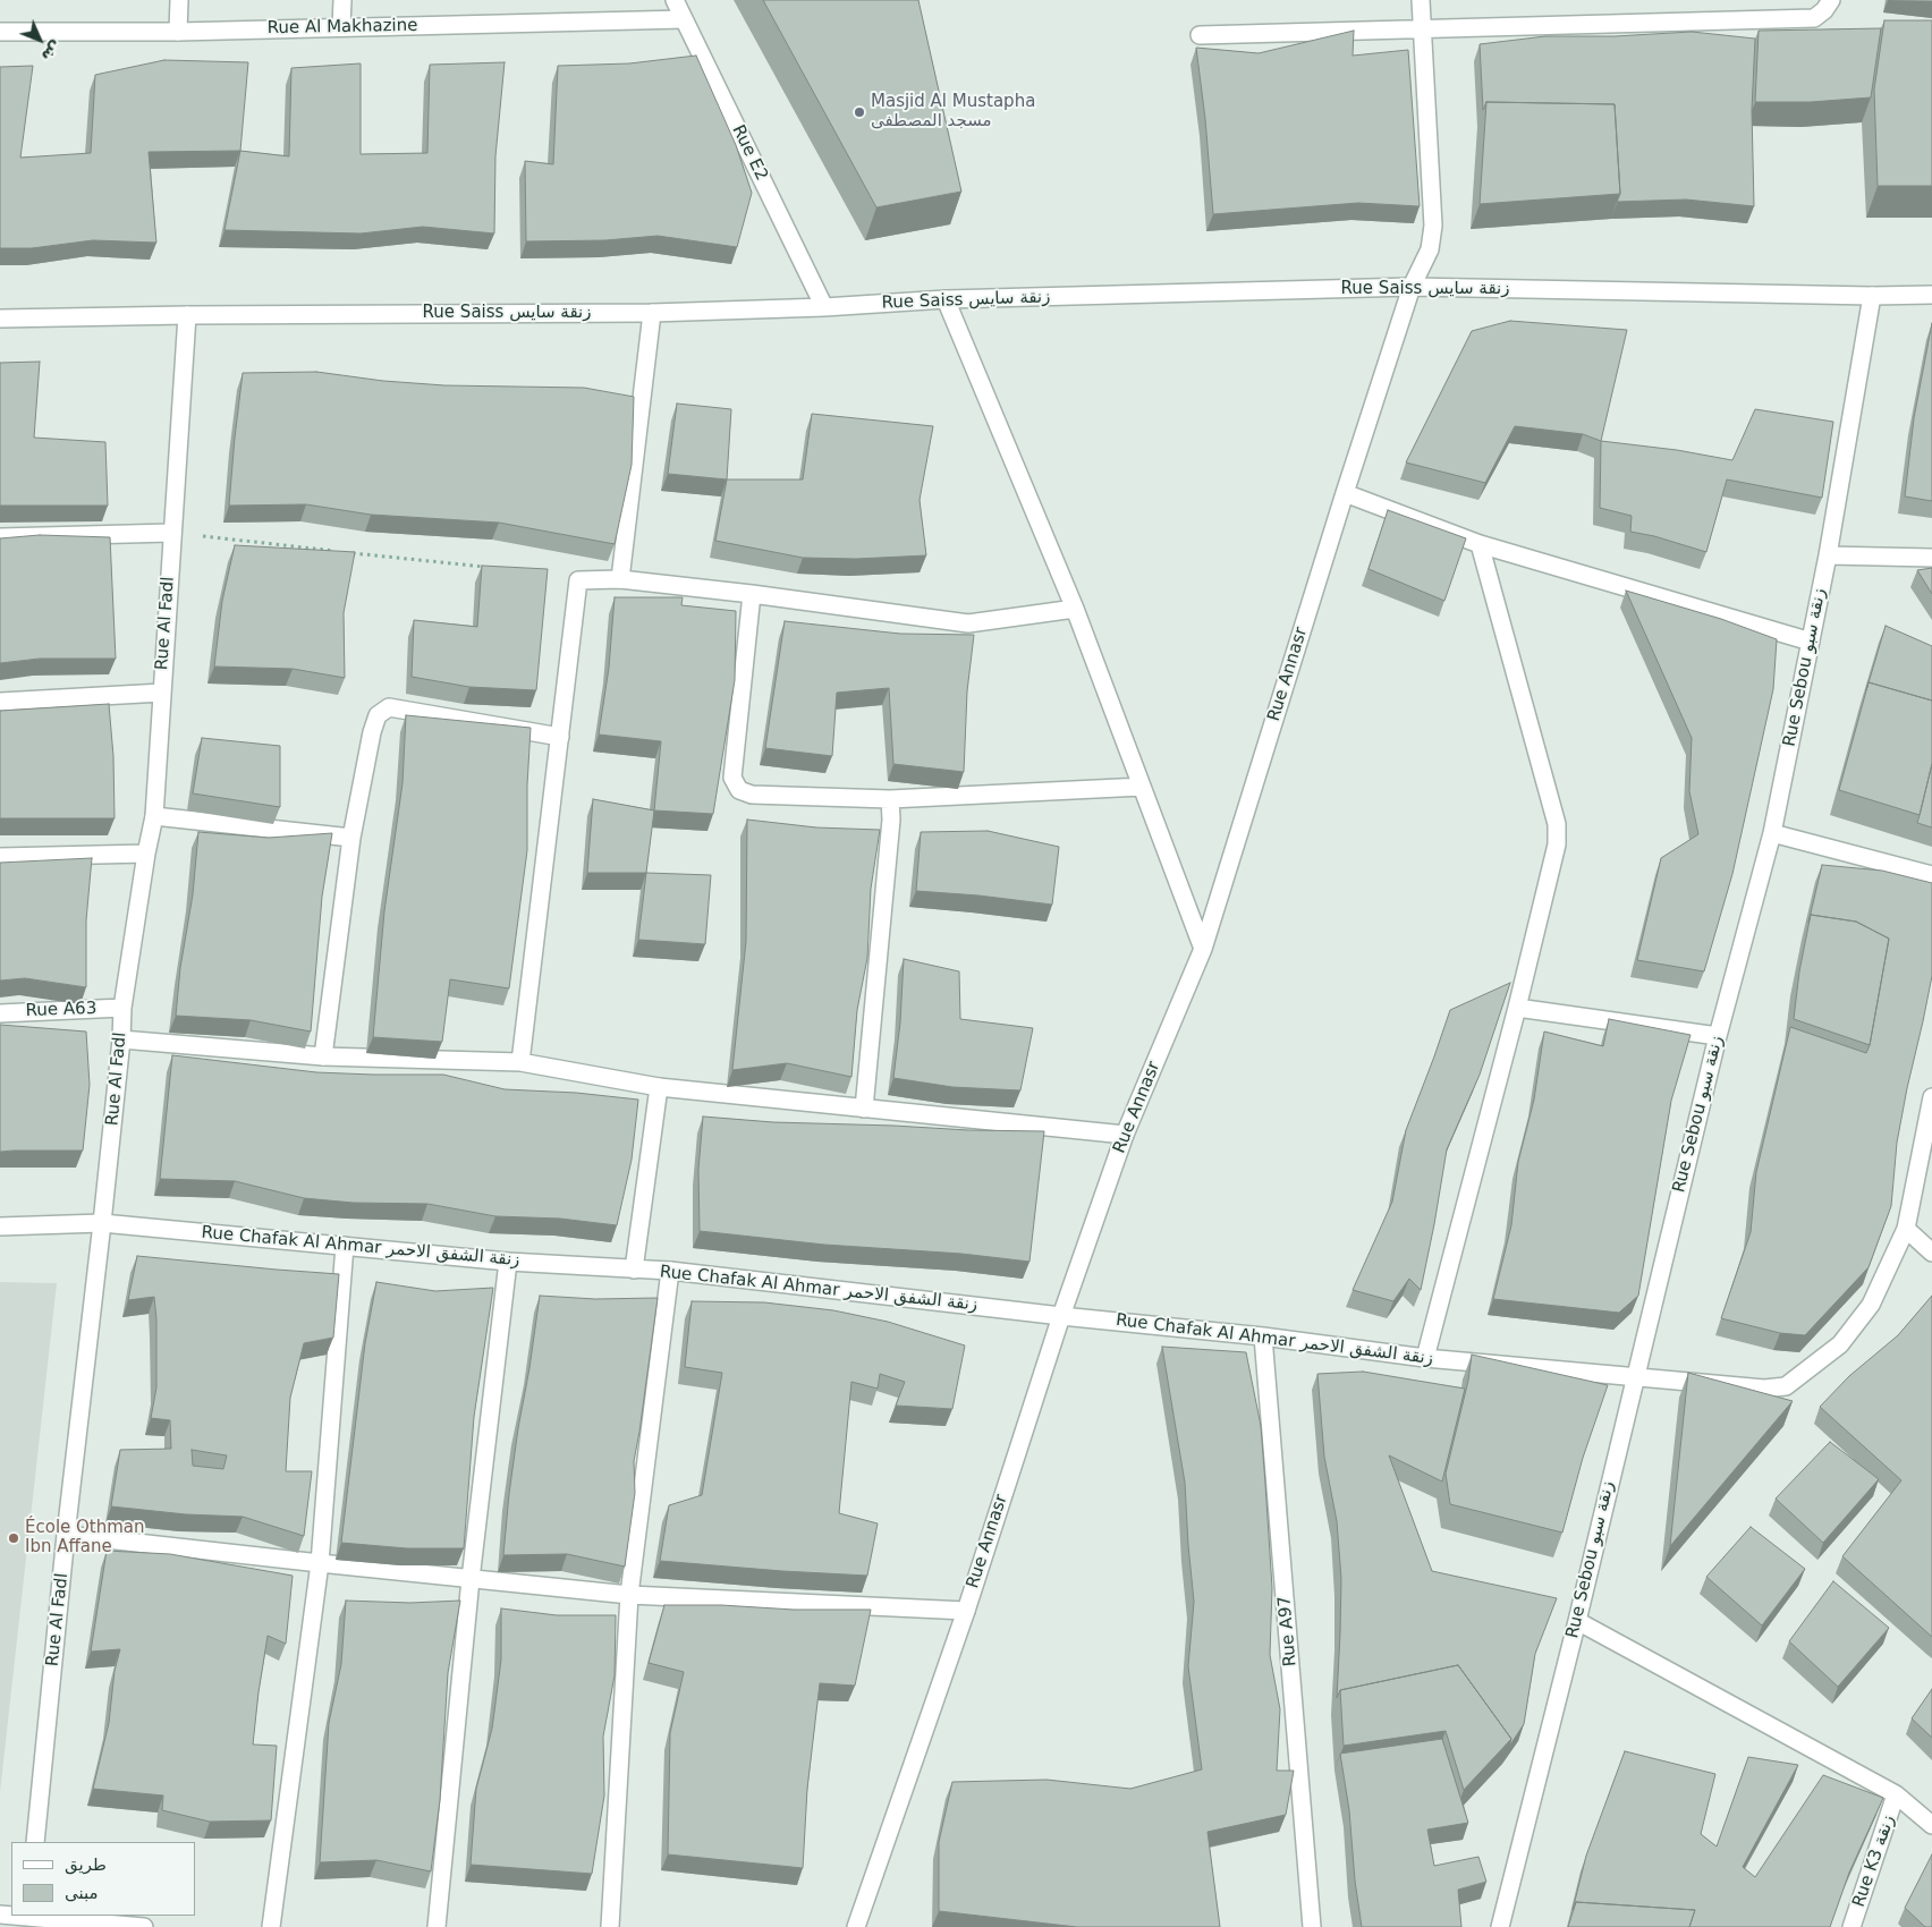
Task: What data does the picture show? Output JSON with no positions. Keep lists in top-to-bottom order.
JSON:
{
  "streets": {
    "street": [
      "Rue Al Makhazine",
      "Rue E2",
      "Rue Saiss زنقة سايس",
      "Rue Al Fadl",
      "Rue Sebou زنقة سبو",
      "Rue Annasr",
      "Rue A63",
      "Rue Chafak Al Ahmar زنقة الشفق الاحمر",
      "Rue A97",
      "Rue K3 زنقة"
    ]
  },
  "crossings": [
    ["Rue Al Makhazine", "Rue E2"],
    ["Rue E2", "Rue Saiss زنقة سايس"],
    ["Rue Saiss زنقة سايس", "Rue Al Fadl"],
    ["Rue Saiss زنقة سايس", "Rue Sebou زنقة سبو"],
    ["Rue Saiss زنقة سايس", "Rue Annasr"],
    ["Rue Al Fadl", "Rue A63"],
    ["Rue Al Fadl", "Rue Chafak Al Ahmar زنقة الشفق الاحمر"],
    ["Rue Sebou زنقة سبو", "Rue Chafak Al Ahmar زنقة الشفق الاحمر"],
    ["Rue Annasr", "Rue Chafak Al Ahmar زنقة الشفق الاحمر"],
    ["Rue Chafak Al Ahmar زنقة الشفق الاحمر", "Rue A97"]
  ],
  "places": ["Masjid Al Mustapha مسجد المصطفى", "École Othman Ibn Affane"],
  "legend": ["طريق", "مبنى"],
  "north": "bottom right"
}
